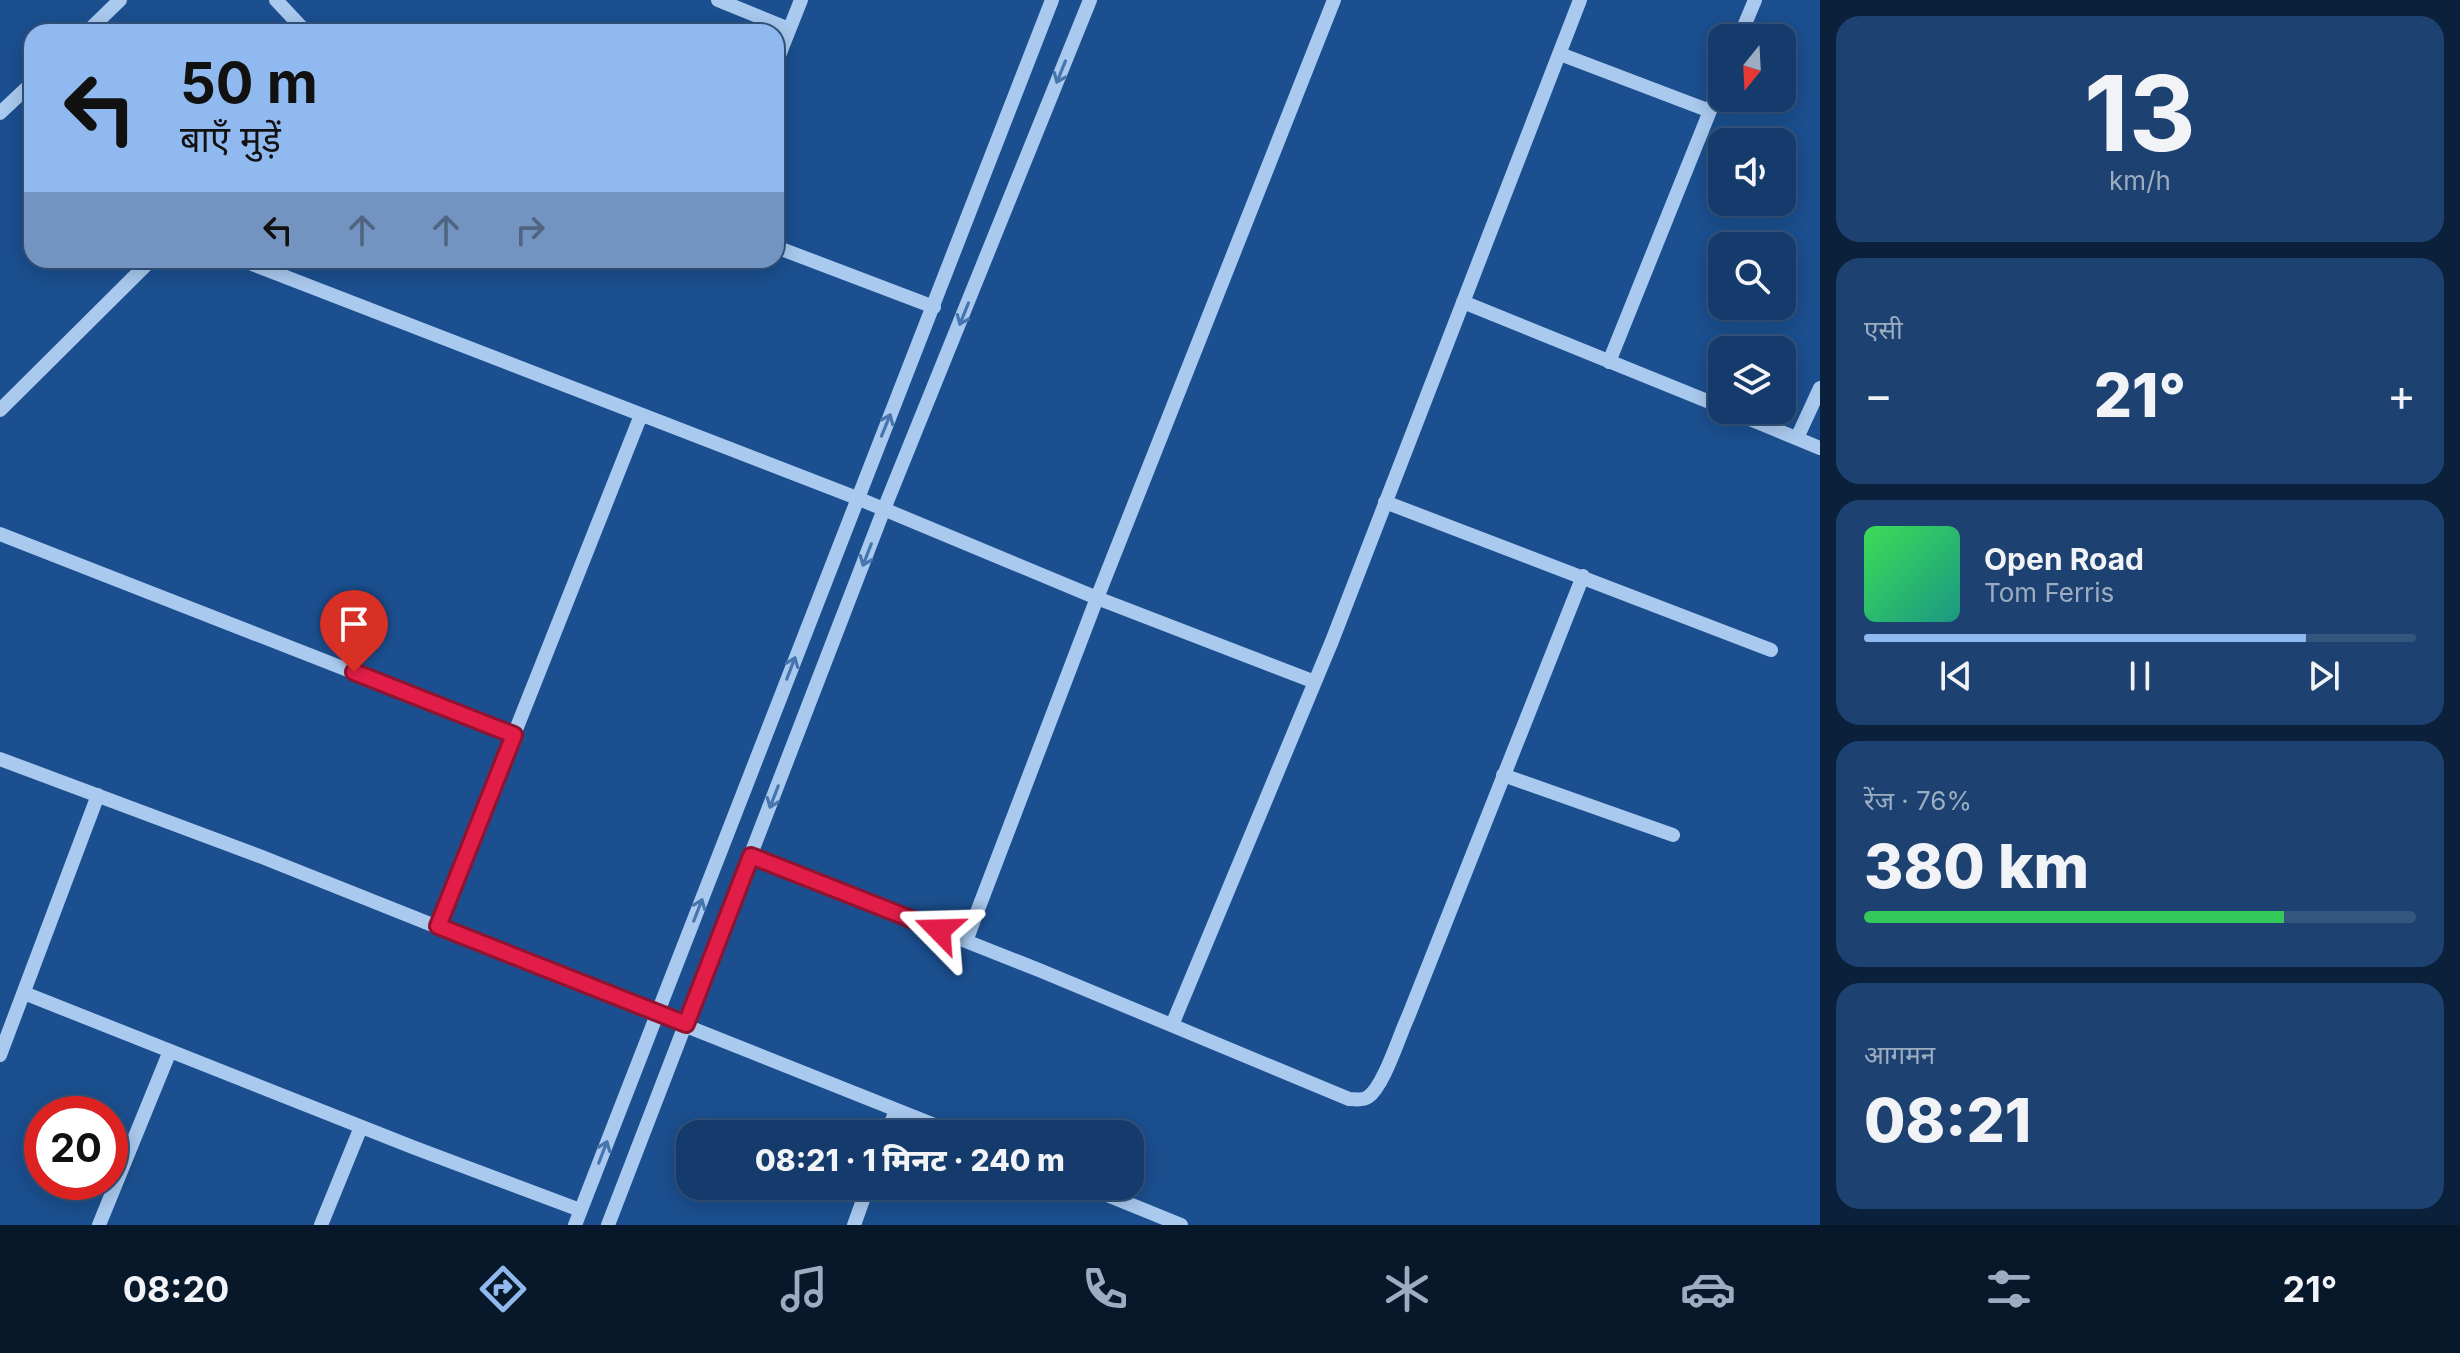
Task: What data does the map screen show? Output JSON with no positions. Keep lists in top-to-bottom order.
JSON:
{
  "north": "bottom",
  "page": {
    "tile": [
      ["13", "km/h"],
      "एसी",
      ["रेंज · 76%", "380 km"],
      ["आगमन", "08:21"]
    ],
    "turn": ["50 m", "बाएँ मुड़ें"],
    "heat": ["−", "21°", "+"],
    "song": ["Open Road", "Tom Ferris"],
    "limit": "20",
    "trip": "08:21 · 1 मिनट · 240 m",
    "tabs": ["08:20", "21°"]
  }
}
